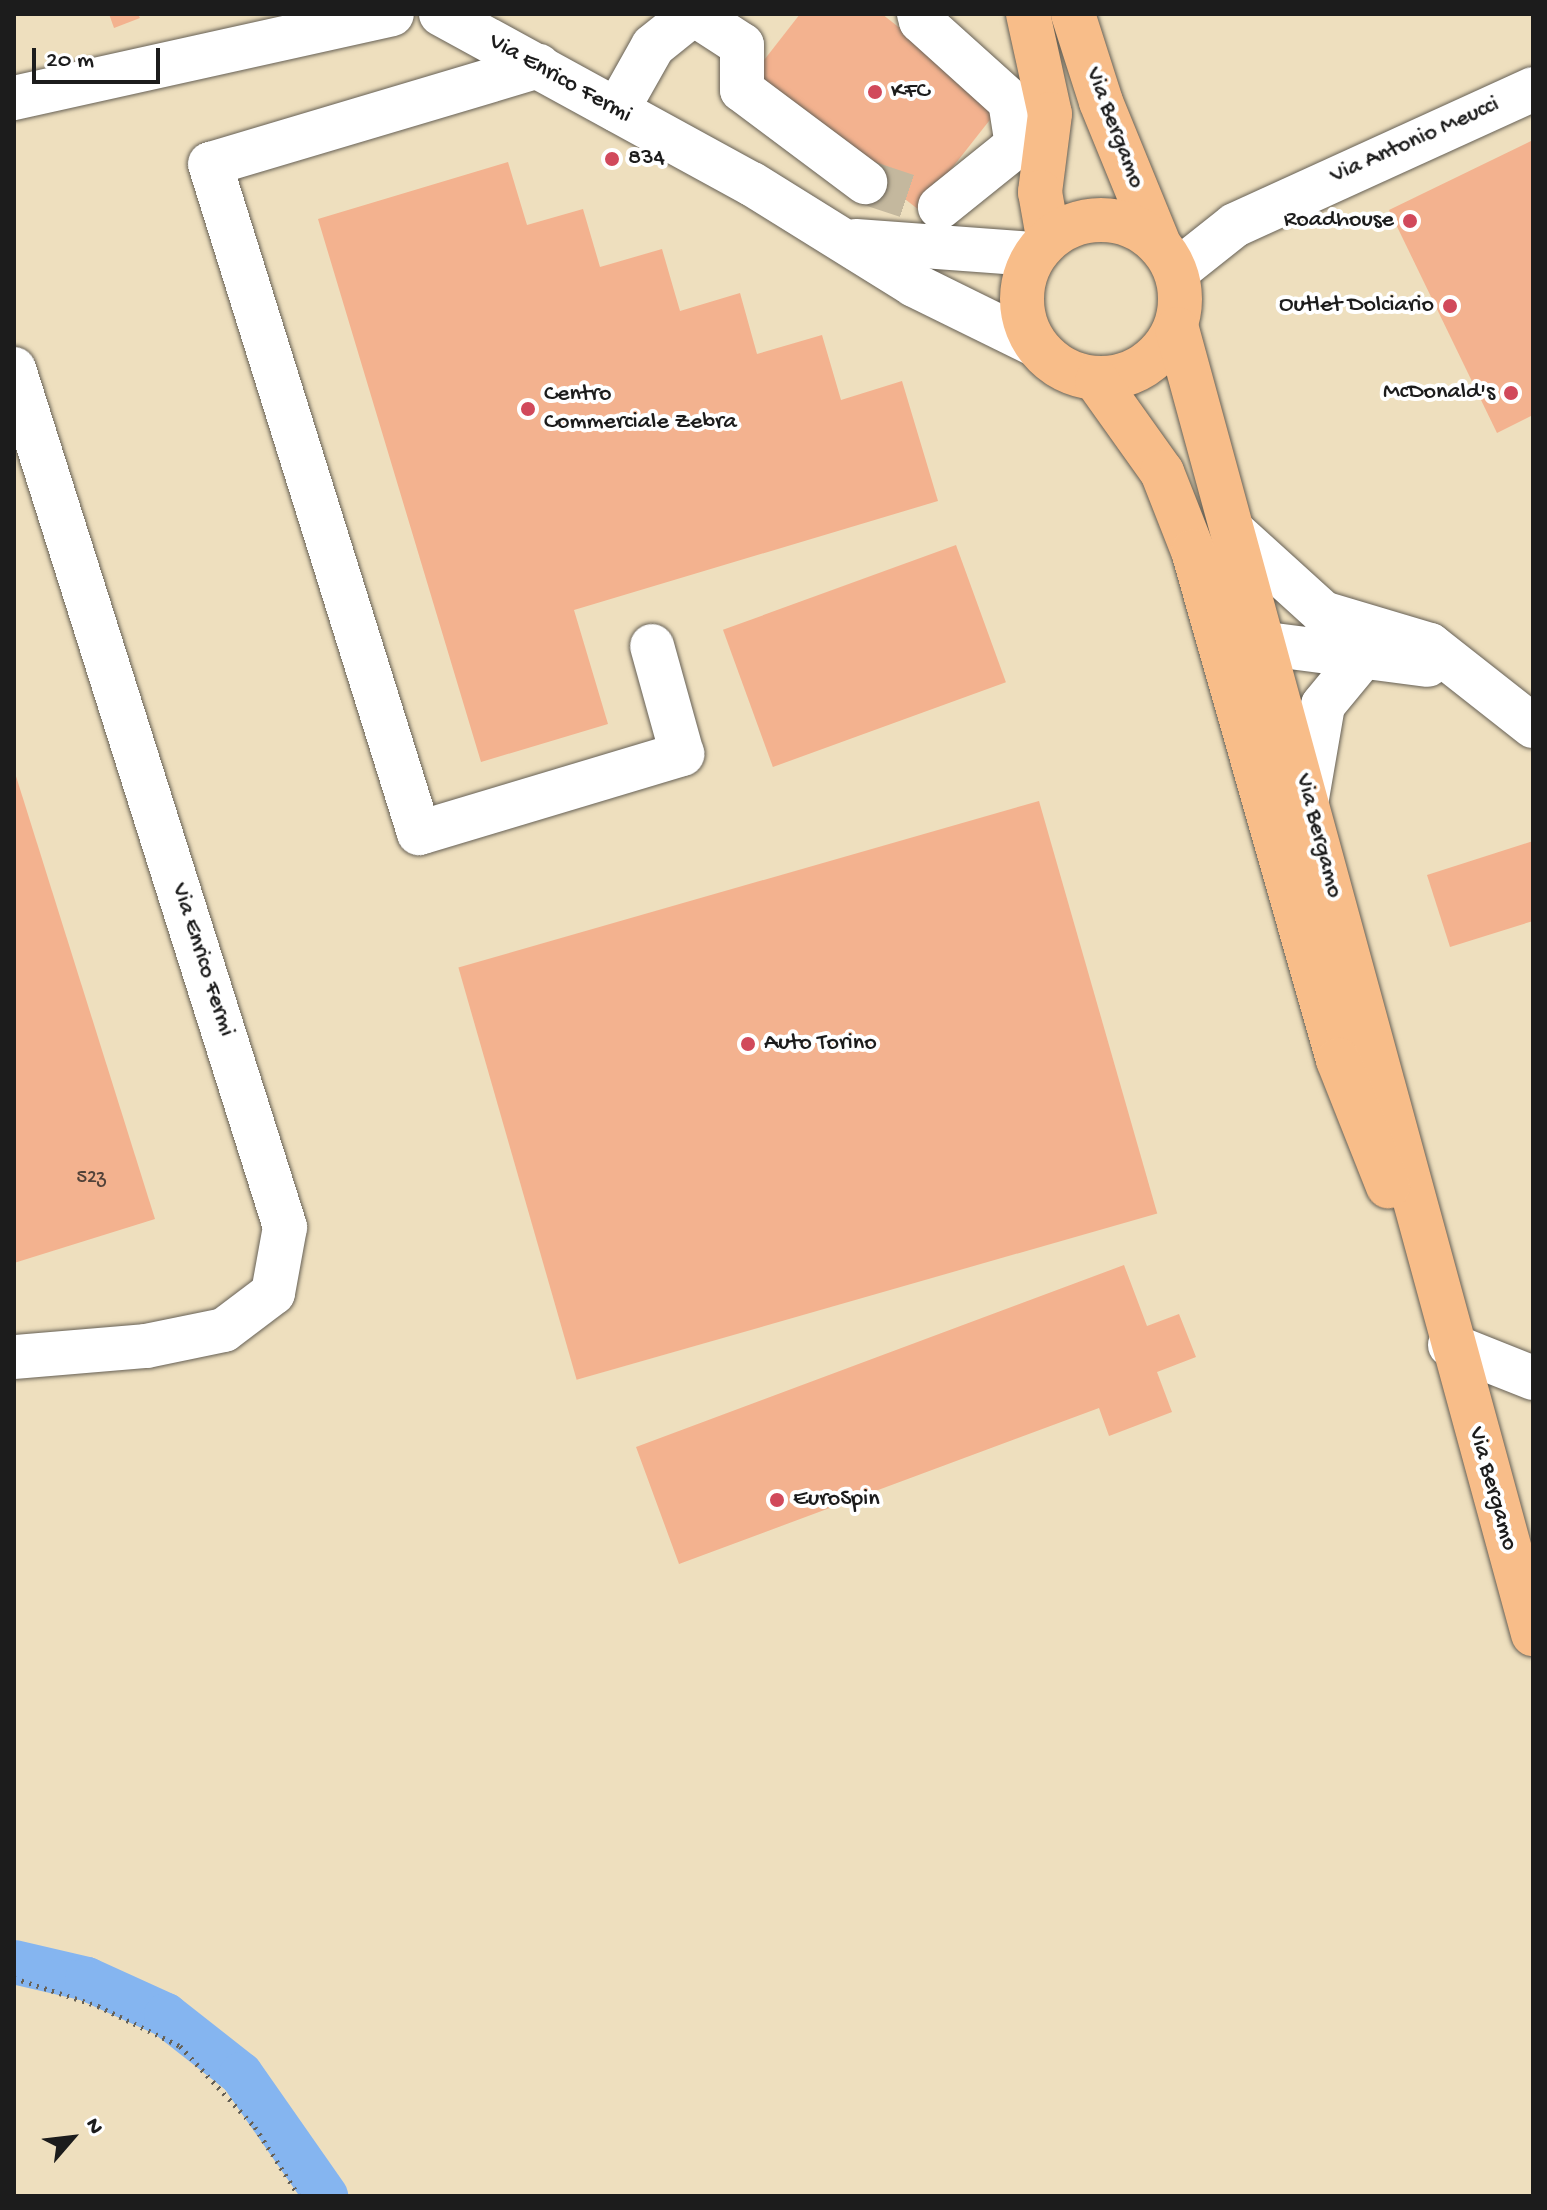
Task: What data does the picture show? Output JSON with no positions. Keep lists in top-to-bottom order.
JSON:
{
  "streets": {
    "main road": ["Via Bergamo"],
    "street": ["Via Enrico Fermi", "Via Antonio Meucci"]
  },
  "crossings": [
    ["Via Enrico Fermi", "Via Bergamo"],
    ["Via Enrico Fermi", "Via Antonio Meucci"],
    ["Via Bergamo", "Via Antonio Meucci"]
  ],
  "places": [
    "KFC",
    "834",
    "Roadhouse",
    "Outlet Dolciario",
    "McDonald's",
    "Centro Commerciale Zebra",
    "Auto Torino",
    "EuroSpin"
  ],
  "house_numbers": ["52z"],
  "scale_bar": "20 m",
  "north": "top right"
}
